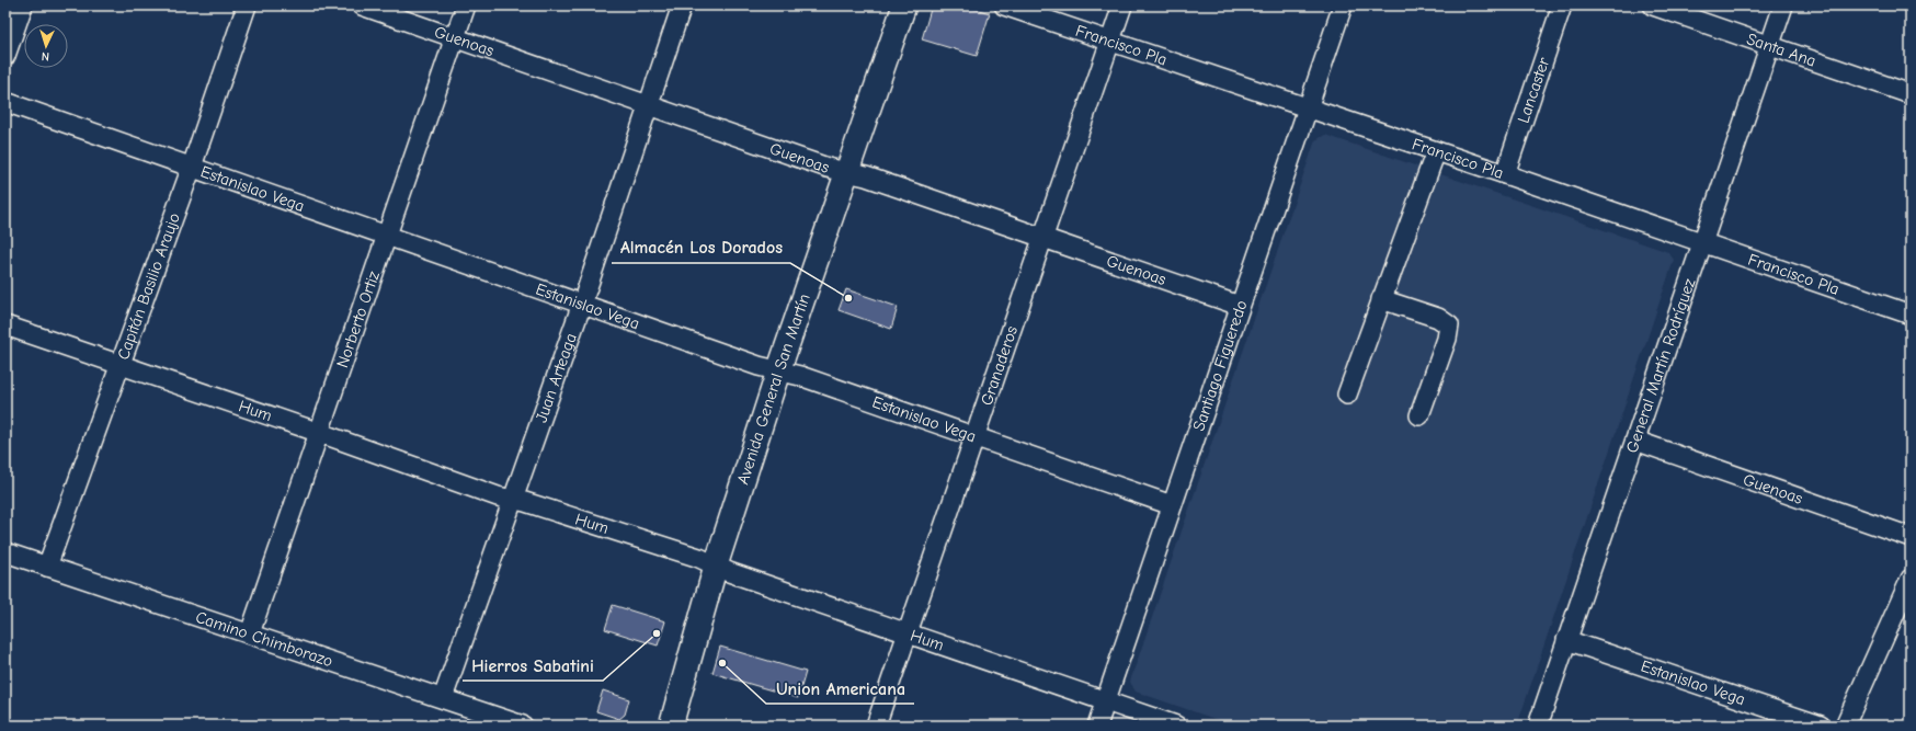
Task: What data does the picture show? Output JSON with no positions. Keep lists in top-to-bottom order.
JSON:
{
  "streets": {
    "main road": ["Avenida General San Martín"],
    "street": [
      "Guenoas",
      "Francisco Pla",
      "Santa Ana",
      "Lancaster",
      "Estanislao Vega",
      "Capitán Basilio Araujo",
      "Norberto Ortiz",
      "Granaderos",
      "Santiago Figueredo",
      "General Martín Rodríguez",
      "Juan Arteaga",
      "Hum",
      "Camino Chimborazo"
    ]
  },
  "crossings": [
    ["Guenoas", "Norberto Ortiz"],
    ["Guenoas", "Granaderos"],
    ["Guenoas", "Santiago Figueredo"],
    ["Guenoas", "General Martín Rodríguez"],
    ["Guenoas", "Juan Arteaga"],
    ["Guenoas", "Avenida General San Martín"],
    ["Francisco Pla", "Lancaster"],
    ["Francisco Pla", "Granaderos"],
    ["Francisco Pla", "Santiago Figueredo"],
    ["Francisco Pla", "General Martín Rodríguez"],
    ["Santa Ana", "General Martín Rodríguez"],
    ["Estanislao Vega", "Capitán Basilio Araujo"],
    ["Estanislao Vega", "Norberto Ortiz"],
    ["Estanislao Vega", "Granaderos"],
    ["Estanislao Vega", "Santiago Figueredo"],
    ["Estanislao Vega", "General Martín Rodríguez"],
    ["Estanislao Vega", "Juan Arteaga"],
    ["Estanislao Vega", "Avenida General San Martín"],
    ["Capitán Basilio Araujo", "Hum"],
    ["Capitán Basilio Araujo", "Camino Chimborazo"],
    ["Norberto Ortiz", "Hum"],
    ["Norberto Ortiz", "Camino Chimborazo"],
    ["Granaderos", "Hum"],
    ["Santiago Figueredo", "Hum"],
    ["Juan Arteaga", "Hum"],
    ["Juan Arteaga", "Camino Chimborazo"],
    ["Avenida General San Martín", "Hum"]
  ],
  "places": ["Almacén Los Dorados", "Hierros Sabatini", "Union Americana"],
  "north": "bottom"
}
